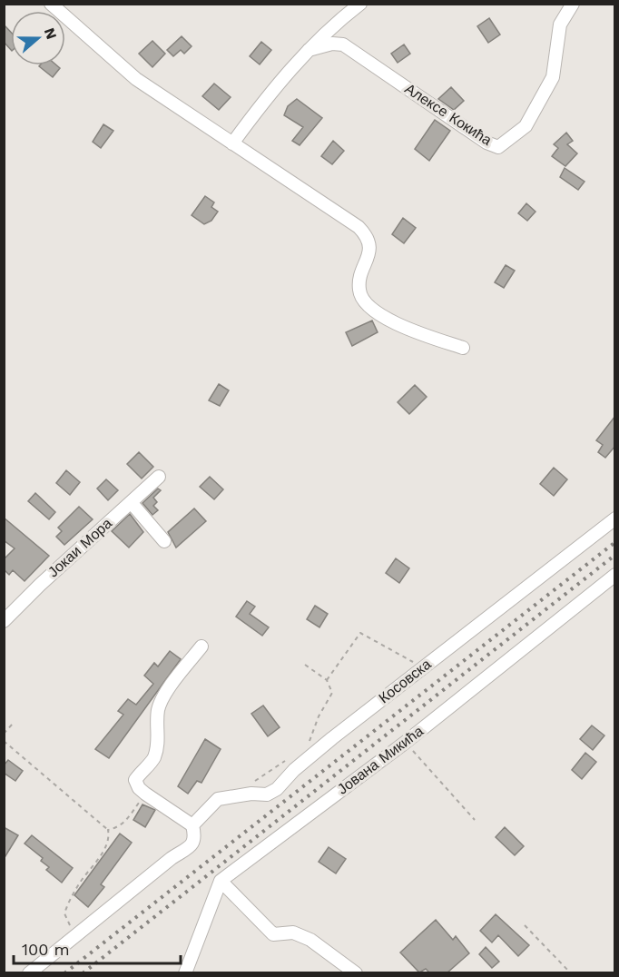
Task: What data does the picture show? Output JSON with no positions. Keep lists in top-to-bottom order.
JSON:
{
  "streets": {
    "street": [
      "Алексе Кокића",
      "Јокаи Мора",
      "Косовска",
      "Јована Микића"
    ]
  },
  "scale_bar": "100 m",
  "north": "right"
}
